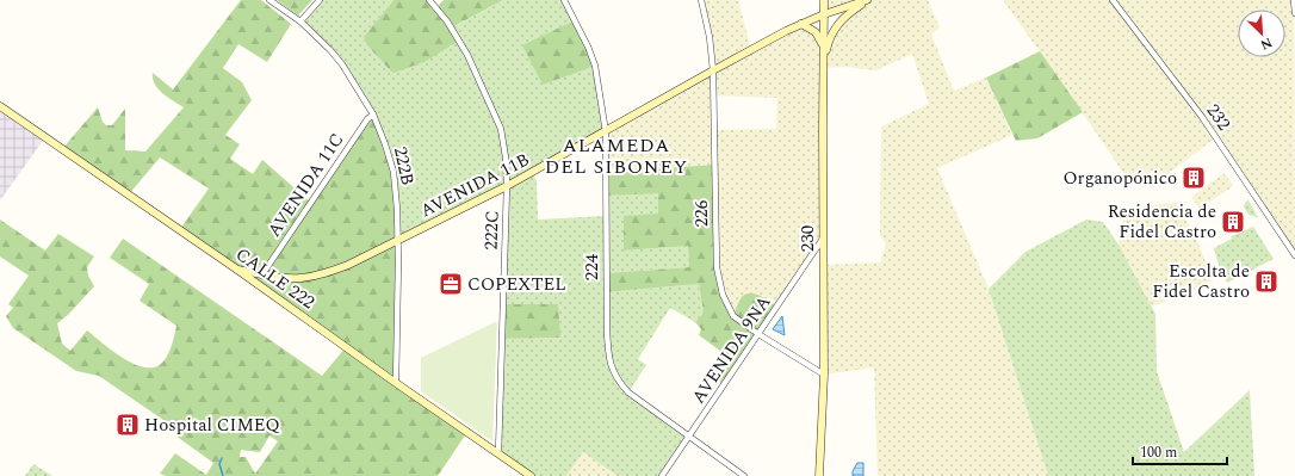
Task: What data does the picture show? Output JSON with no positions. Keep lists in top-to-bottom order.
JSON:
{
  "streets": {
    "street": [
      "232",
      "222B",
      "AVENIDA 11C",
      "AVENIDA 11B",
      "226",
      "222C",
      "230",
      "224",
      "CALLE 222",
      "AVENIDA 9NA"
    ]
  },
  "crossings": [
    ["222B", "AVENIDA 11C"],
    ["222B", "AVENIDA 11B"],
    ["222B", "CALLE 222"],
    ["AVENIDA 11C", "AVENIDA 11B"],
    ["AVENIDA 11B", "226"],
    ["AVENIDA 11B", "222C"],
    ["AVENIDA 11B", "230"],
    ["AVENIDA 11B", "224"],
    ["AVENIDA 11B", "CALLE 222"],
    ["226", "230"],
    ["226", "AVENIDA 9NA"],
    ["222C", "CALLE 222"],
    ["230", "AVENIDA 9NA"],
    ["224", "AVENIDA 9NA"]
  ],
  "districts": ["ALAMEDA DEL SIBONEY"],
  "places": {
    "building": [
      "Organopónico",
      "Residencia de Fidel Castro",
      "Escolta de Fidel Castro",
      "Hospital CIMEQ"
    ],
    "office": ["COPEXTEL"]
  },
  "scale_bar": "100 m",
  "north": "bottom right"
}
